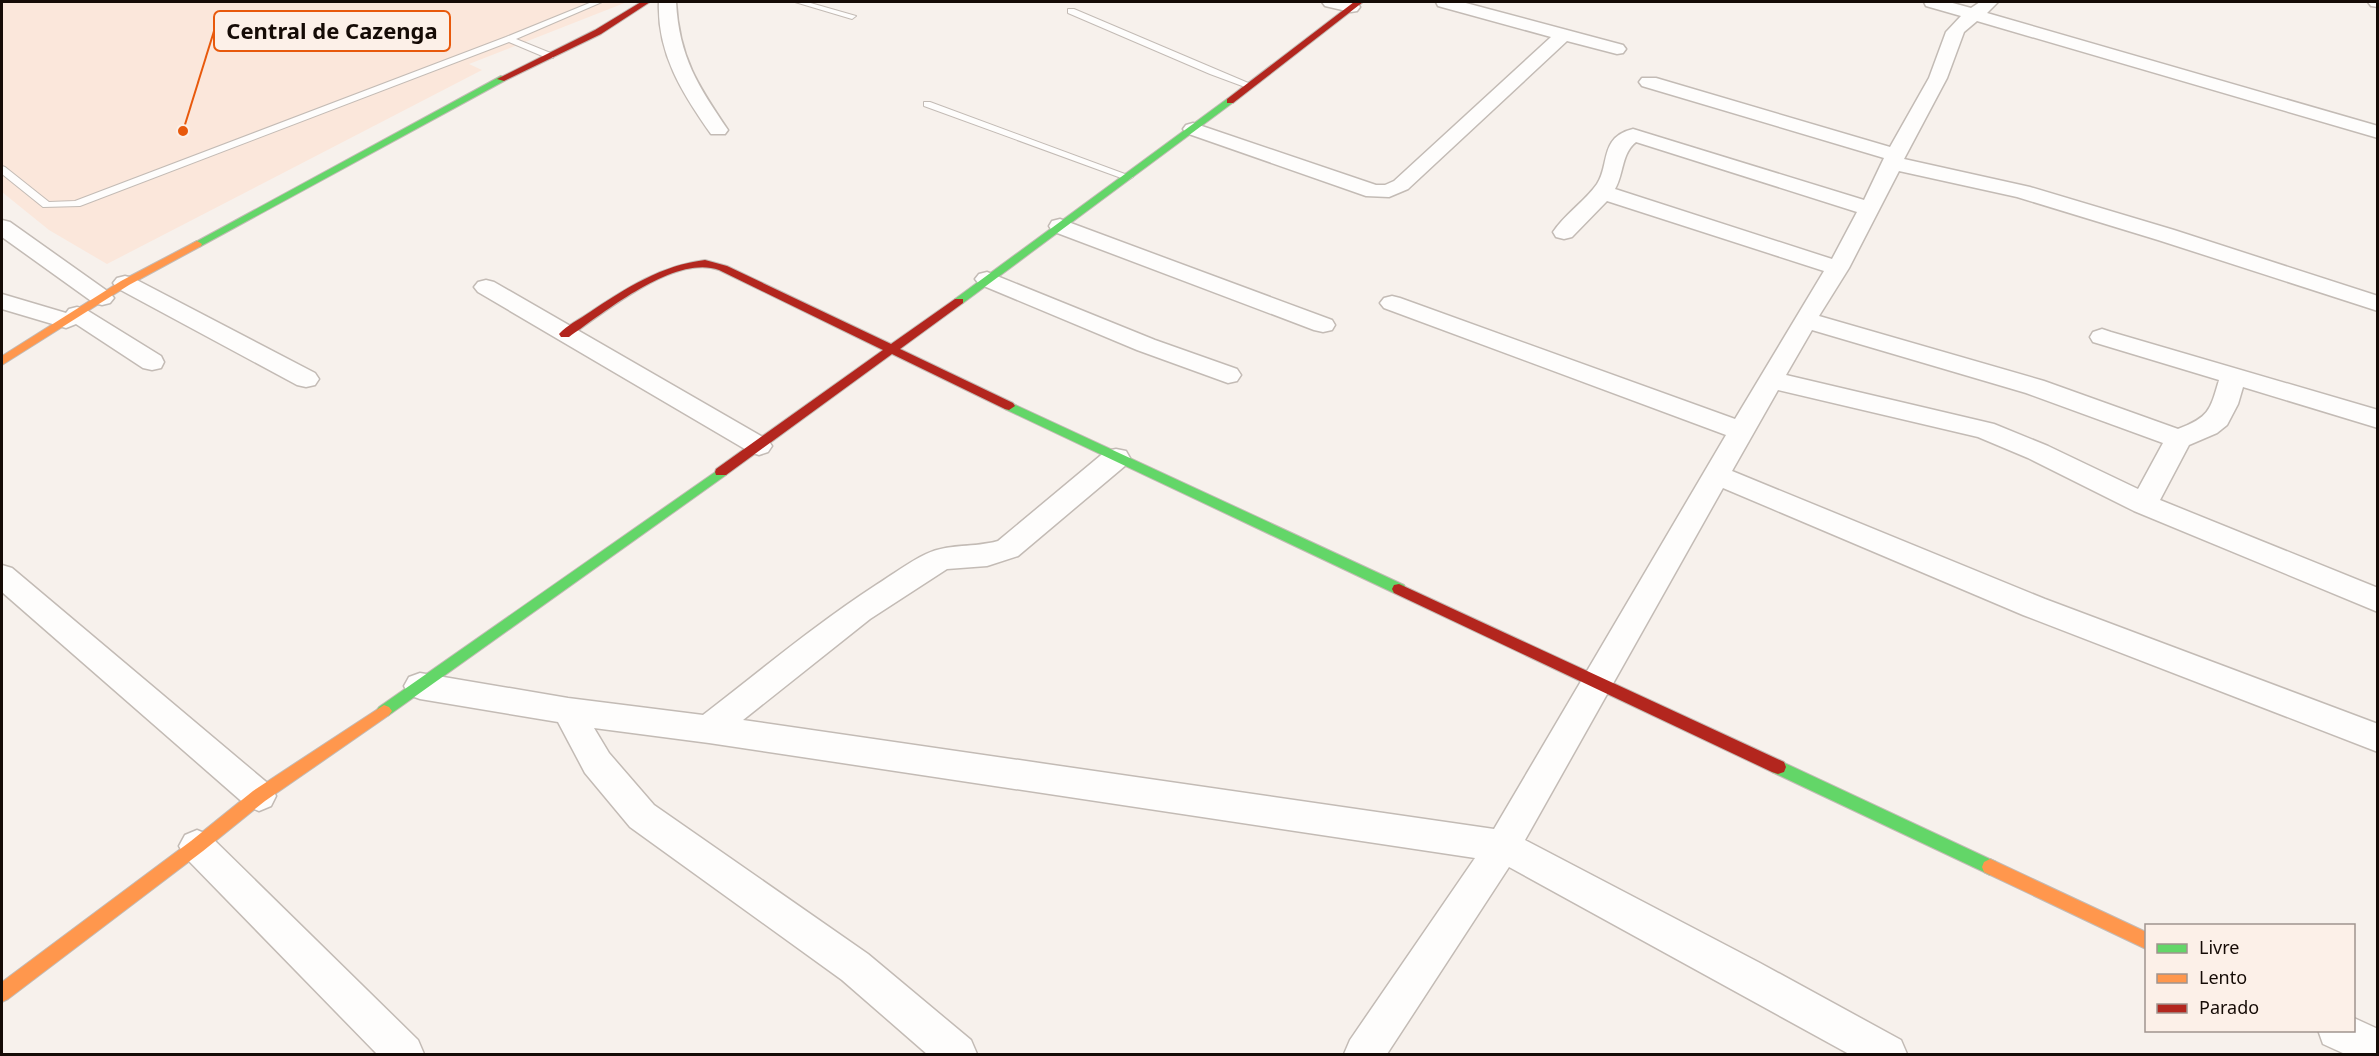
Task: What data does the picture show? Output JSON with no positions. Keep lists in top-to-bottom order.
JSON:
{
  "places": ["Central de Cazenga"],
  "legend": ["Livre", "Lento", "Parado"]
}
